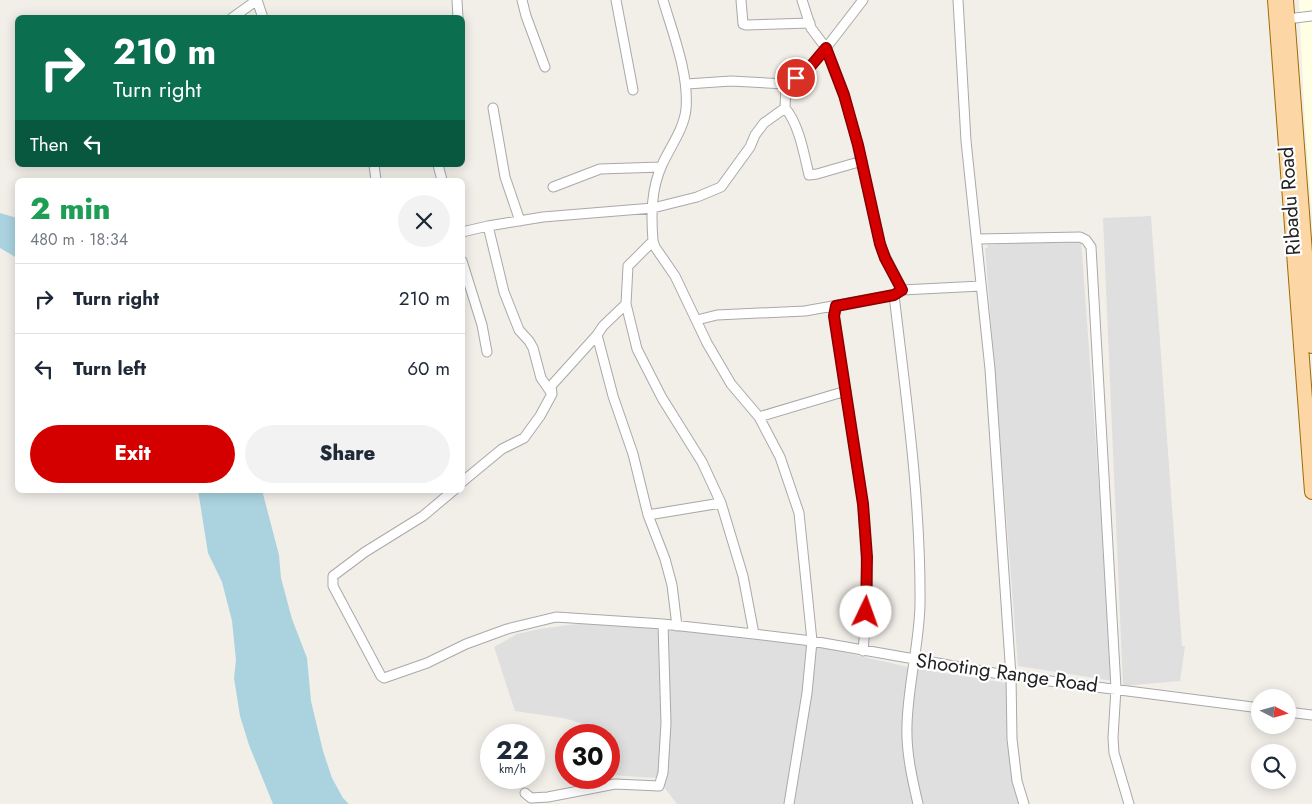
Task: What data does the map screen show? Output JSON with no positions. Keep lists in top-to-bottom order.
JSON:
{
  "streets": {
    "main road": ["Ribadu Road"],
    "street": ["Shooting Range Road"]
  },
  "north": "right",
  "page": {
    "turn": ["210 m", "Turn right"],
    "then": "Then",
    "heading": ["2 min", "480 m · 18:34"],
    "list": [
      {
        "name": "Turn right",
        "value": "210 m"
      },
      {
        "name": "Turn left",
        "value": "60 m"
      }
    ],
    "buttons": ["Exit", "Share"],
    "speed": "22 km/h",
    "limit": "30"
  }
}
